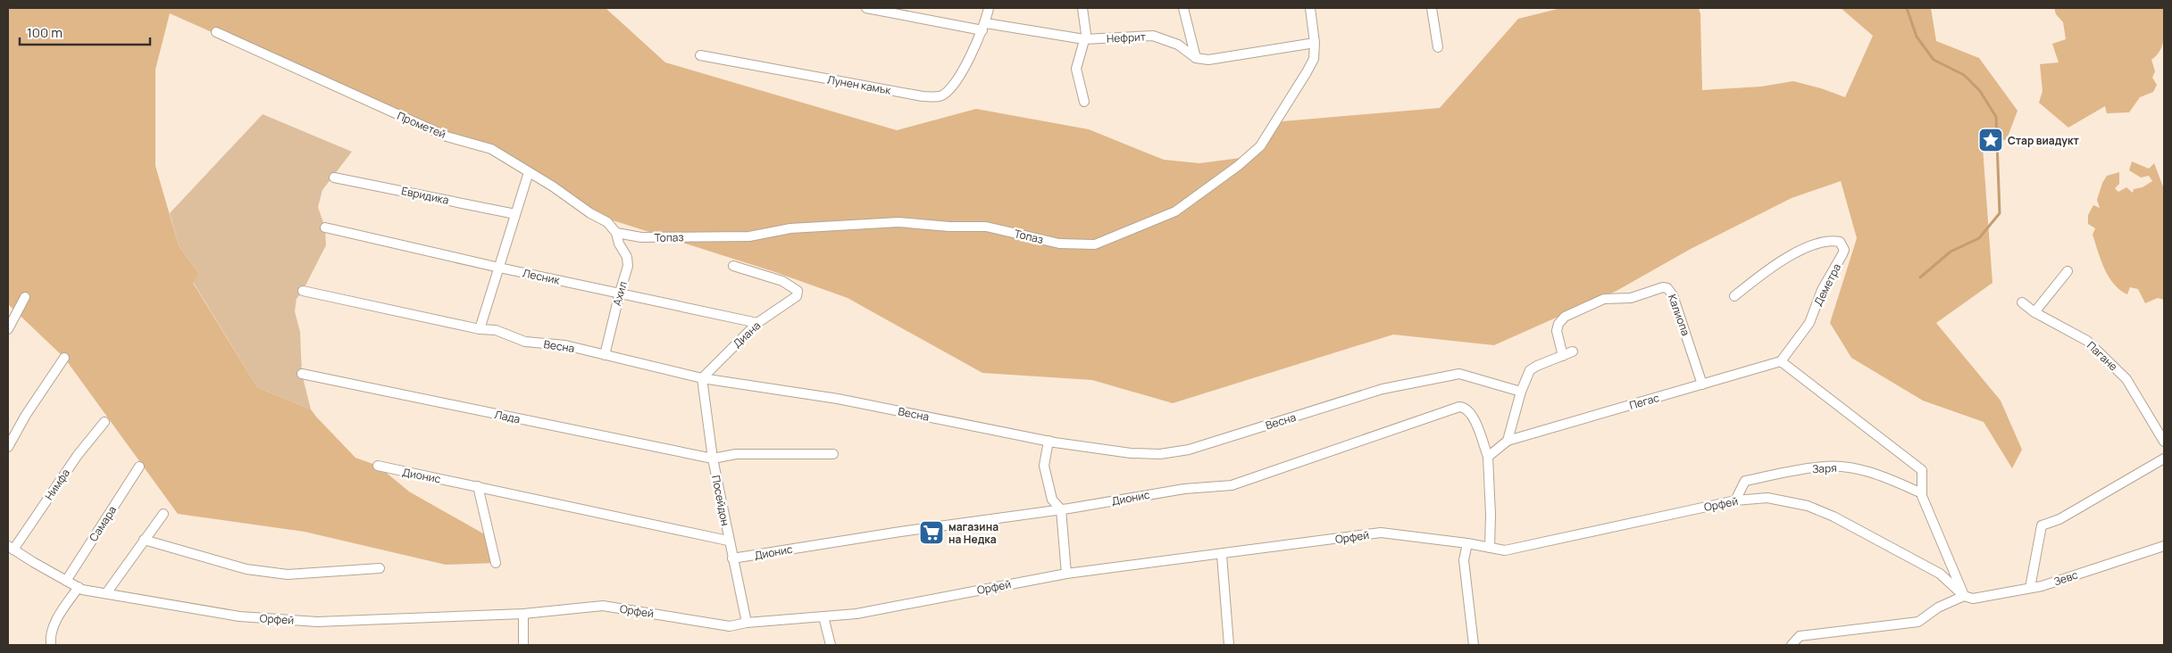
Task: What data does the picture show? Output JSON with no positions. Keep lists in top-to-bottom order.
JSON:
{
  "streets": {
    "street": [
      "Нефрит",
      "Лунен камък",
      "Прометей",
      "Евридика",
      "Топаз",
      "Лесник",
      "Деметра",
      "Ахил",
      "Калиопа",
      "Диана",
      "Весна",
      "Пагане",
      "Пегас",
      "Лада",
      "Заря",
      "Дионис",
      "Нимфа",
      "Посейдон",
      "Орфей",
      "Самара",
      "Зевс"
    ]
  },
  "crossings": [
    ["Нефрит", "Лунен камък"],
    ["Прометей", "Топаз"],
    ["Прометей", "Ахил"],
    ["Топаз", "Ахил"],
    ["Лесник", "Ахил"],
    ["Лесник", "Диана"],
    ["Деметра", "Пегас"],
    ["Ахил", "Весна"],
    ["Калиопа", "Пегас"],
    ["Диана", "Весна"],
    ["Диана", "Посейдон"],
    ["Весна", "Посейдон"],
    ["Лада", "Посейдон"],
    ["Заря", "Орфей"],
    ["Дионис", "Посейдон"],
    ["Нимфа", "Орфей"],
    ["Посейдон", "Орфей"],
    ["Орфей", "Самара"],
    ["Орфей", "Зевс"]
  ],
  "places": {
    "place": ["Стар виадукт"],
    "supermarket": ["магазина на Недка"]
  },
  "scale_bar": "100 m"
}
